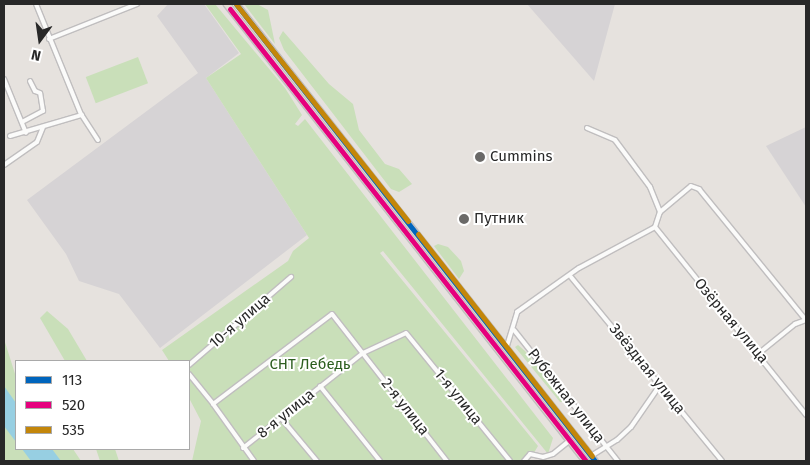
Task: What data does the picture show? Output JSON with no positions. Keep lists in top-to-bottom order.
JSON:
{
  "streets": {
    "street": [
      "10-я улица",
      "Озёрная улица",
      "Звёздная улица",
      "Рубежная улица",
      "1-я улица",
      "2-я улица",
      "8-я улица"
    ]
  },
  "crossings": [
    ["1-я улица", "8-я улица"],
    ["2-я улица", "8-я улица"]
  ],
  "parks": ["СНТ Лебедь"],
  "places": ["Cummins", "Путник"],
  "lines": ["transit line 113", "transit line 535", "transit line 520"],
  "legend": ["113", "520", "535"],
  "north": "bottom"
}
